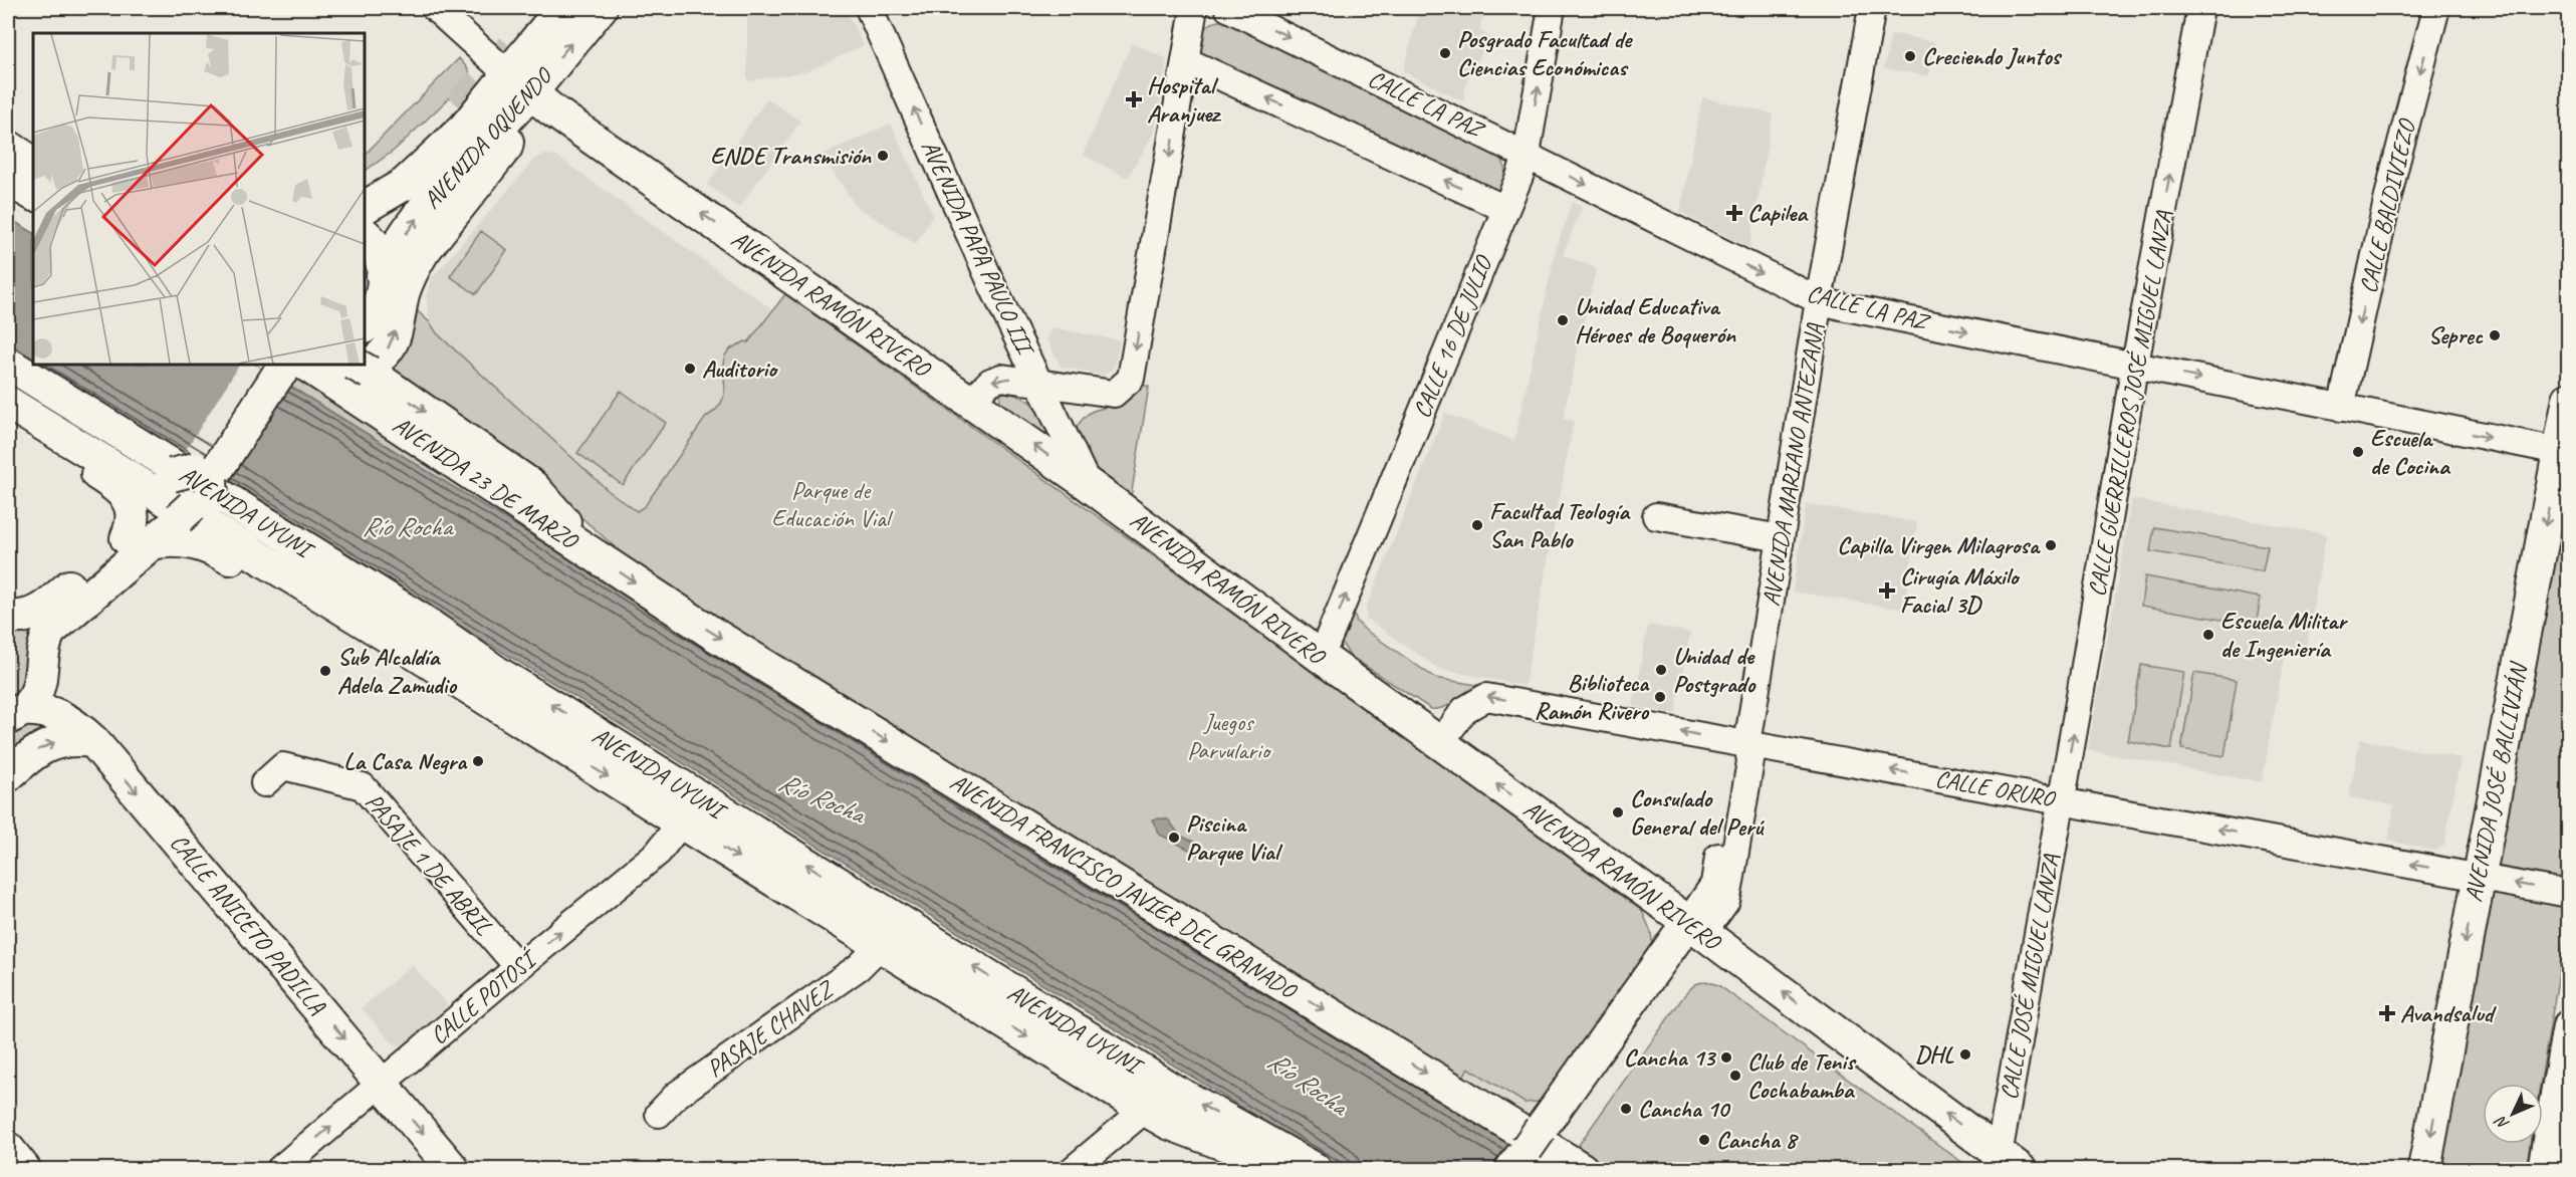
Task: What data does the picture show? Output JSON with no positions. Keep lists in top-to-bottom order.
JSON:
{
  "streets": {
    "main road": [
      "AVENIDA OQUENDO",
      "AVENIDA RAMÓN RIVERO",
      "AVENIDA MARIANO ANTEZANA",
      "AVENIDA 23 DE MARZO",
      "AVENIDA UYUNI",
      "AVENIDA JOSÉ BALLIVIÁN",
      "AVENIDA FRANCISCO JAVIER DEL GRANADO",
      "CALLE ANICETO PADILLA"
    ],
    "street": [
      "CALLE LA PAZ",
      "CALLE BALDIVIEZO",
      "AVENIDA PAPA PAULO III",
      "CALLE 16 DE JULIO",
      "CALLE GUERRILLEROS JOSÉ MIGUEL LANZA",
      "CALLE ORURO",
      "PASAJE 1 DE ABRIL",
      "CALLE JOSÉ MIGUEL LANZA",
      "CALLE POTOSÍ",
      "PASAJE CHAVEZ"
    ]
  },
  "crossings": [
    ["CALLE LA PAZ", "CALLE BALDIVIEZO"],
    ["CALLE LA PAZ", "CALLE 16 DE JULIO"],
    ["CALLE LA PAZ", "CALLE GUERRILLEROS JOSÉ MIGUEL LANZA"],
    ["CALLE LA PAZ", "AVENIDA MARIANO ANTEZANA"],
    ["CALLE LA PAZ", "AVENIDA JOSÉ BALLIVIÁN"],
    ["AVENIDA OQUENDO", "AVENIDA RAMÓN RIVERO"],
    ["AVENIDA PAPA PAULO III", "AVENIDA RAMÓN RIVERO"],
    ["AVENIDA RAMÓN RIVERO", "CALLE 16 DE JULIO"],
    ["AVENIDA RAMÓN RIVERO", "AVENIDA MARIANO ANTEZANA"],
    ["AVENIDA RAMÓN RIVERO", "CALLE ORURO"],
    ["AVENIDA RAMÓN RIVERO", "CALLE JOSÉ MIGUEL LANZA"],
    ["CALLE GUERRILLEROS JOSÉ MIGUEL LANZA", "CALLE ORURO"],
    ["CALLE GUERRILLEROS JOSÉ MIGUEL LANZA", "CALLE JOSÉ MIGUEL LANZA"],
    ["AVENIDA MARIANO ANTEZANA", "CALLE ORURO"],
    ["AVENIDA 23 DE MARZO", "AVENIDA FRANCISCO JAVIER DEL GRANADO"],
    ["AVENIDA UYUNI", "CALLE POTOSÍ"],
    ["AVENIDA UYUNI", "PASAJE CHAVEZ"],
    ["AVENIDA JOSÉ BALLIVIÁN", "CALLE ORURO"],
    ["CALLE ORURO", "CALLE JOSÉ MIGUEL LANZA"],
    ["PASAJE 1 DE ABRIL", "CALLE POTOSÍ"],
    ["CALLE ANICETO PADILLA", "CALLE POTOSÍ"]
  ],
  "one_way": [
    "CALLE LA PAZ",
    "CALLE BALDIVIEZO",
    "AVENIDA PAPA PAULO III",
    "AVENIDA RAMÓN RIVERO",
    "CALLE 16 DE JULIO",
    "CALLE GUERRILLEROS JOSÉ MIGUEL LANZA",
    "AVENIDA JOSÉ BALLIVIÁN",
    "CALLE ORURO",
    "AVENIDA FRANCISCO JAVIER DEL GRANADO",
    "CALLE ANICETO PADILLA",
    "CALLE POTOSÍ"
  ],
  "water": ["Río Rocha"],
  "parks": ["Parque de Educación Vial", "Juegos Parvulario"],
  "places": {
    "other": [
      "Posgrado Facultad de Ciencias Económicas",
      "Creciendo Juntos",
      "ENDE Transmisión",
      "Unidad Educativa Héroes de Boquerón",
      "Seprec",
      "Auditorio",
      "Escuela de Cocina",
      "Facultad Teología San Pablo",
      "Capilla Virgen Milagrosa",
      "Escuela Militar de Ingeniería",
      "Unidad de Postgrado",
      "Sub Alcaldía Adela Zamudio",
      "Biblioteca Ramón Rivero",
      "La Casa Negra",
      "Consulado General del Perú",
      "Piscina Parque Vial",
      "DHL",
      "Cancha 13",
      "Club de Tenis Cochabamba",
      "Cancha 10",
      "Cancha 8"
    ],
    "health": [
      "Hospital Aranjuez",
      "Capilea",
      "Cirugía Máxilo Facial 3D",
      "Avandsalud"
    ]
  },
  "north": "bottom left"
}
